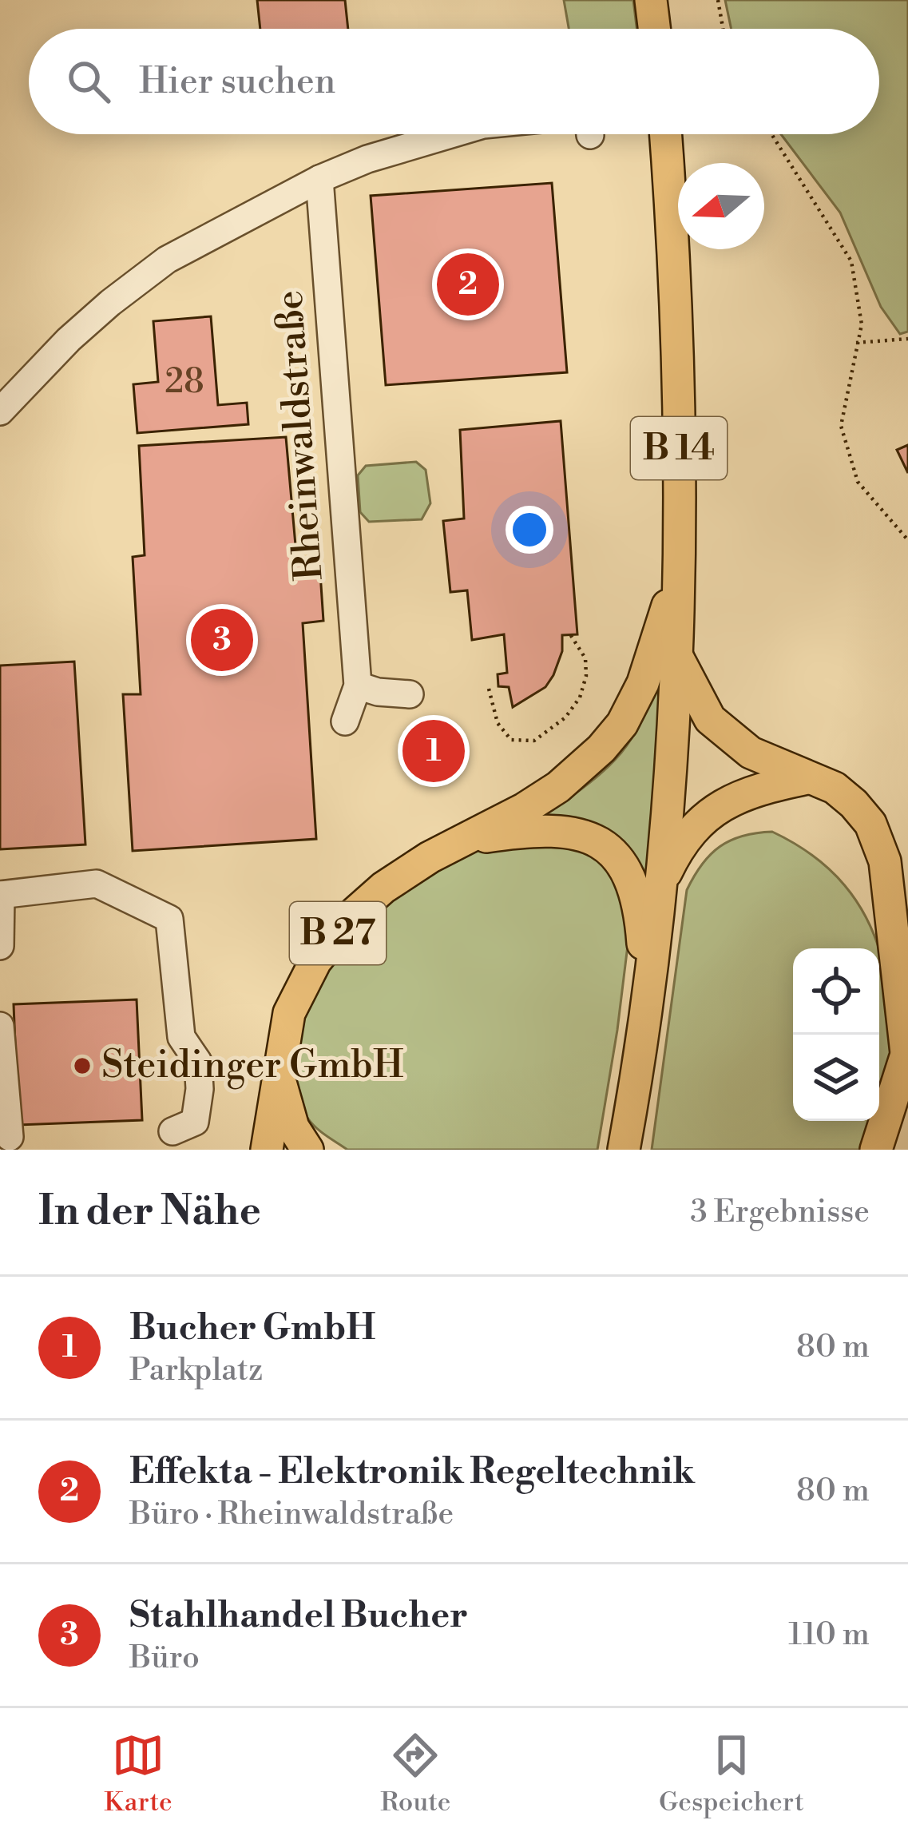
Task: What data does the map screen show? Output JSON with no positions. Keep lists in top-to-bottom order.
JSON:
{
  "streets": {
    "main road": ["B 14", "B 27"],
    "street": ["Rheinwaldstraße"]
  },
  "crossings": [
    ["B 14", "B 27"]
  ],
  "places": ["Steidinger GmbH"],
  "house_numbers": ["28"],
  "north": "left",
  "page": {
    "search": "Hier suchen",
    "pins": ["2", "3", "1"],
    "heading": ["In der Nähe", "3 Ergebnisse"],
    "list": [
      {
        "mark": "1",
        "name": "Bucher GmbH",
        "note": "Parkplatz",
        "value": "80 m"
      },
      {
        "mark": "2",
        "name": "Effekta - Elektronik Regeltechnik",
        "note": "Büro · Rheinwaldstraße",
        "value": "80 m"
      },
      {
        "mark": "3",
        "name": "Stahlhandel Bucher",
        "note": "Büro",
        "value": "110 m"
      }
    ],
    "nav": ["Karte", "Route", "Gespeichert"]
  }
}
